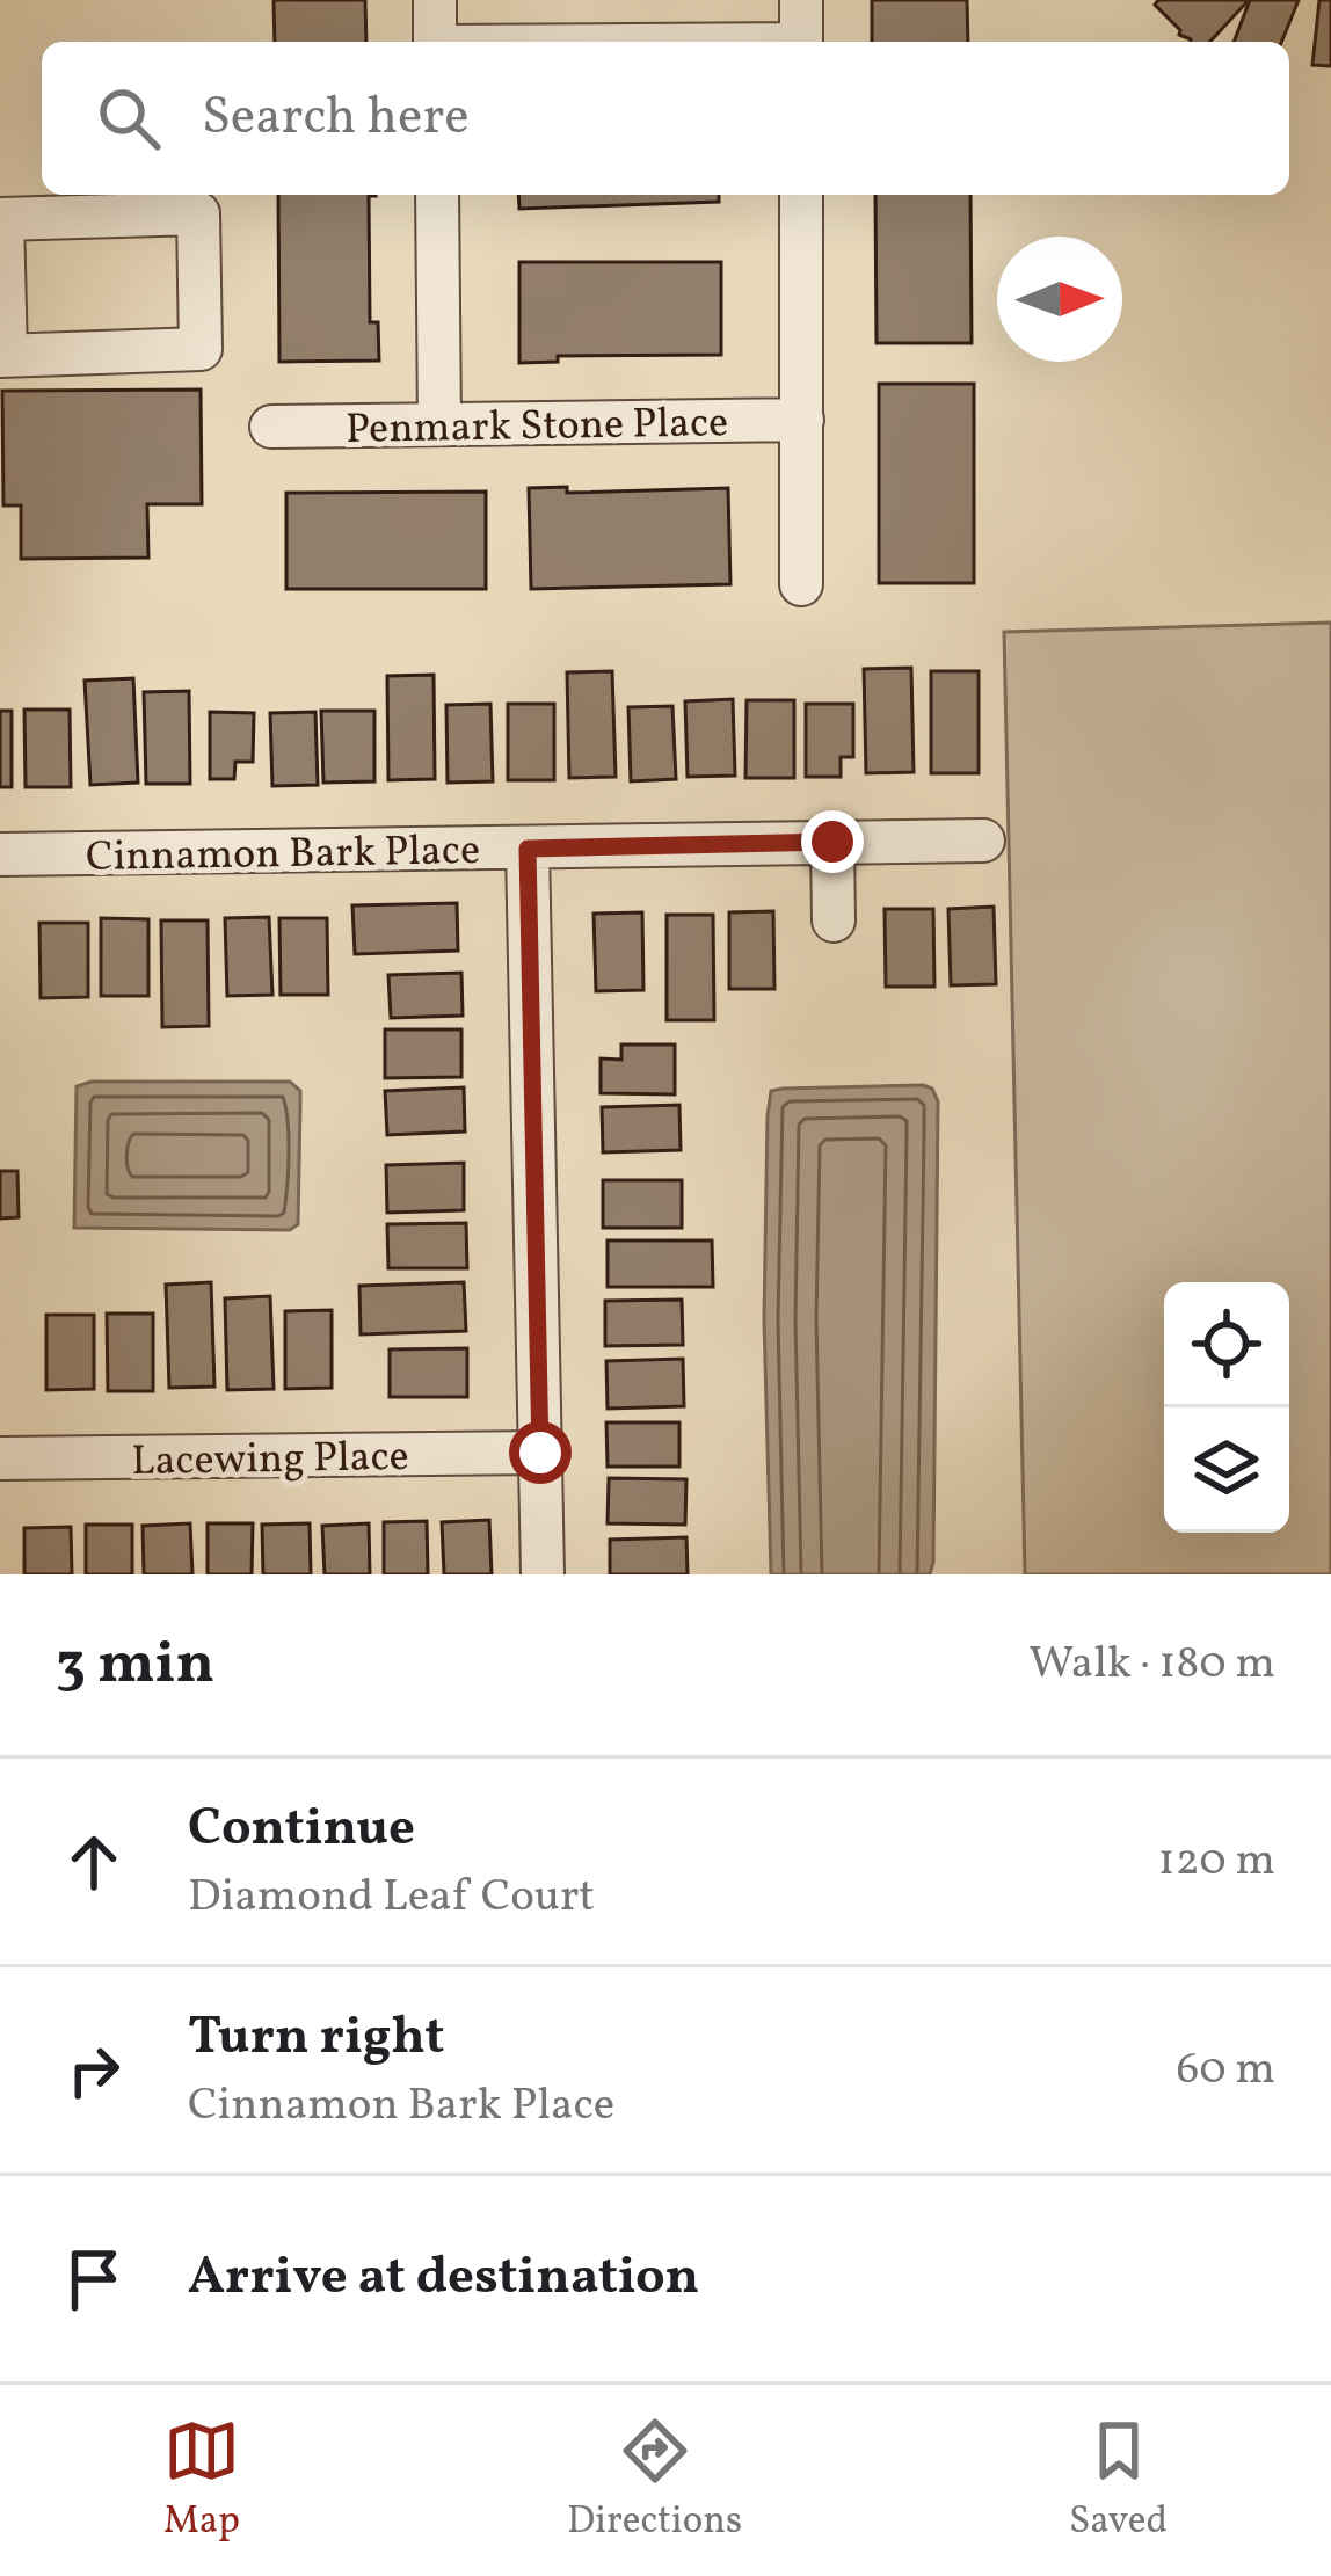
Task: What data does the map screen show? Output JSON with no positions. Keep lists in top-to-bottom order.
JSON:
{
  "streets": {
    "street": ["Penmark Stone Place", "Cinnamon Bark Place", "Lacewing Place"]
  },
  "north": "right",
  "page": {
    "search": "Search here",
    "heading": ["3 min", "Walk · 180 m"],
    "list": [
      ["Continue", "Diamond Leaf Court", "120 m"],
      ["Turn right", "Cinnamon Bark Place", "60 m"],
      "Arrive at destination"
    ],
    "nav": ["Map", "Directions", "Saved"]
  }
}
